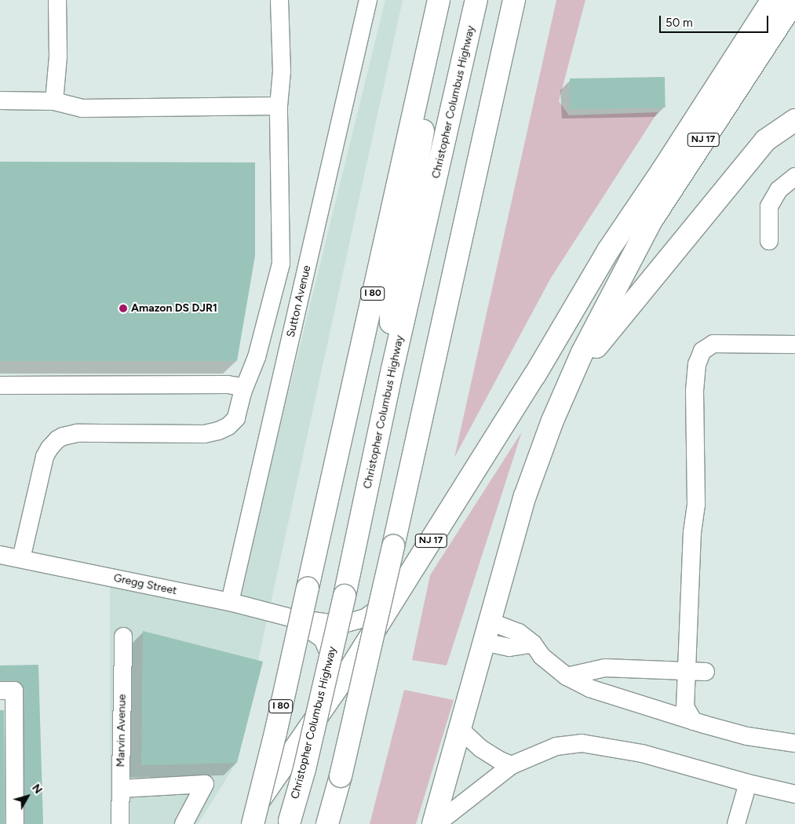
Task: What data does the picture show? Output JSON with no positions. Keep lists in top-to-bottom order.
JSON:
{
  "streets": {
    "highway": ["Christopher Columbus Highway", "NJ 17", "I 80"],
    "street": ["Sutton Avenue", "Gregg Street", "Marvin Avenue"]
  },
  "crossings": [
    ["NJ 17", "Gregg Street"],
    ["Sutton Avenue", "Gregg Street"]
  ],
  "places": ["Amazon DS DJR1"],
  "scale_bar": "50 m",
  "north": "top right"
}
